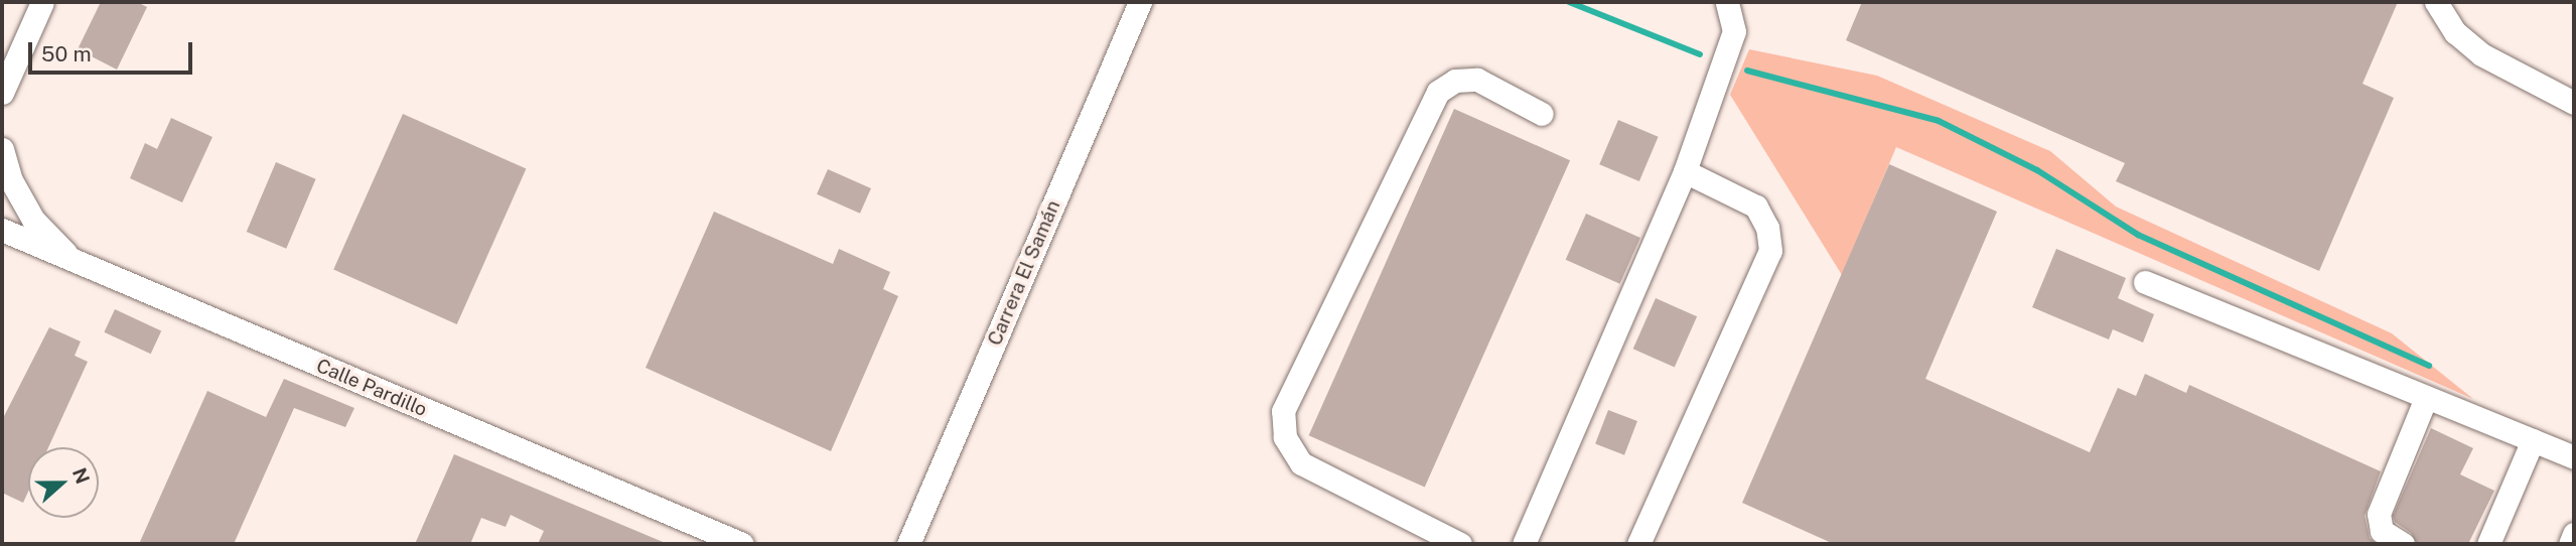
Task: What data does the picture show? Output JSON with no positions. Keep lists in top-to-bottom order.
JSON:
{
  "streets": {
    "street": ["Carrera El Samán", "Calle Pardillo"]
  },
  "scale_bar": "50 m",
  "north": "right"
}
